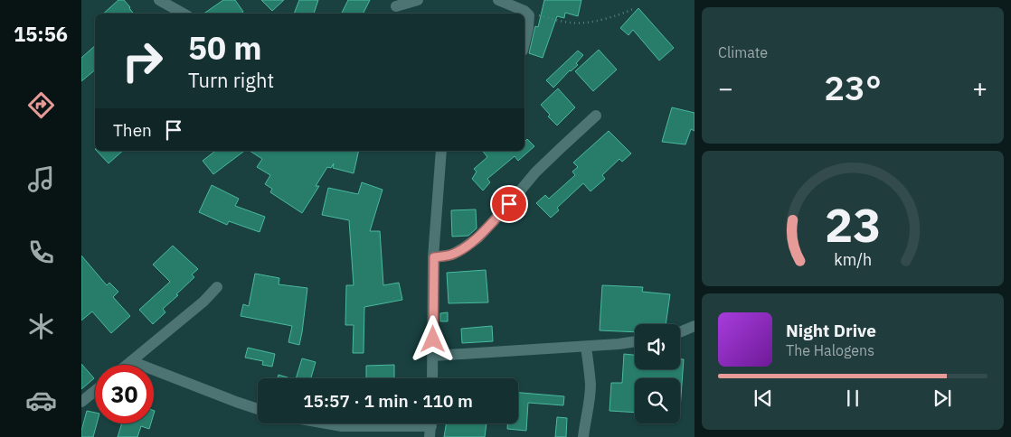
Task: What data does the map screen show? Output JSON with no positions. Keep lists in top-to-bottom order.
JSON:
{
  "page": {
    "tabs": "15:56",
    "tile": "Climate",
    "turn": ["50 m", "Turn right"],
    "heat": ["−", "23°", "+"],
    "then": "Then",
    "song": ["Night Drive", "The Halogens"],
    "limit": "30",
    "trip": "15:57 · 1 min · 110 m",
    "gauge": ["23", "km/h"]
  }
}
